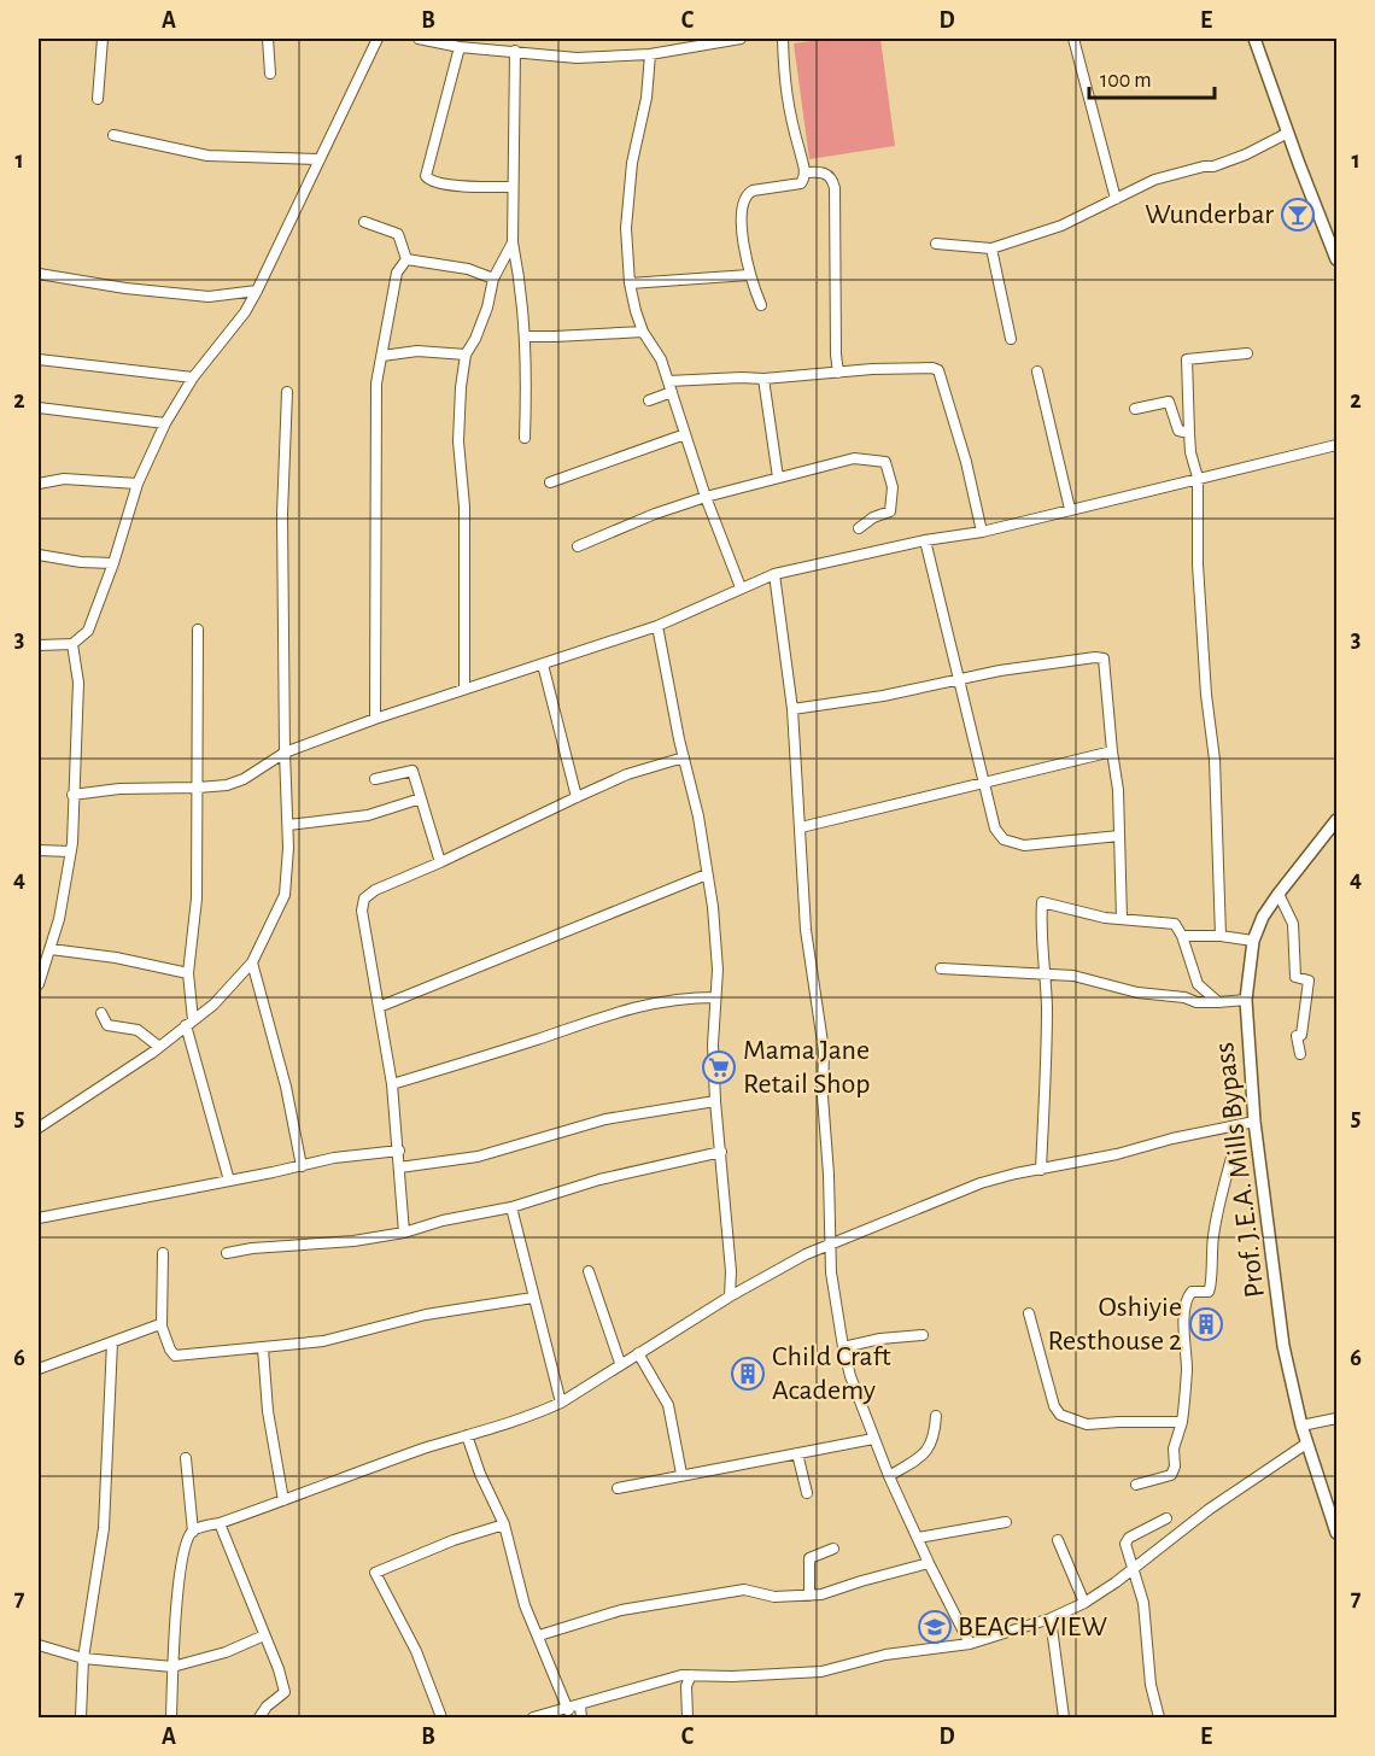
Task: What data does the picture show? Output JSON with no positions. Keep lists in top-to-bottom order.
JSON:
{
  "streets": {
    "street": ["Prof. J.E.A. Mills Bypass"]
  },
  "places": {
    "bar": ["Wunderbar"],
    "supermarket": ["Mama Jane Retail Shop"],
    "building": ["Oshiyie Resthouse 2", "Child Craft Academy"],
    "school or university": ["BEACH VIEW"]
  },
  "scale_bar": "100 m",
  "grid": {
    "columns": [
      "A",
      "B",
      "C",
      "D",
      "E"
    ],
    "rows": [
      "1",
      "2",
      "3",
      "4",
      "5",
      "6",
      "7"
    ]
  }
}
